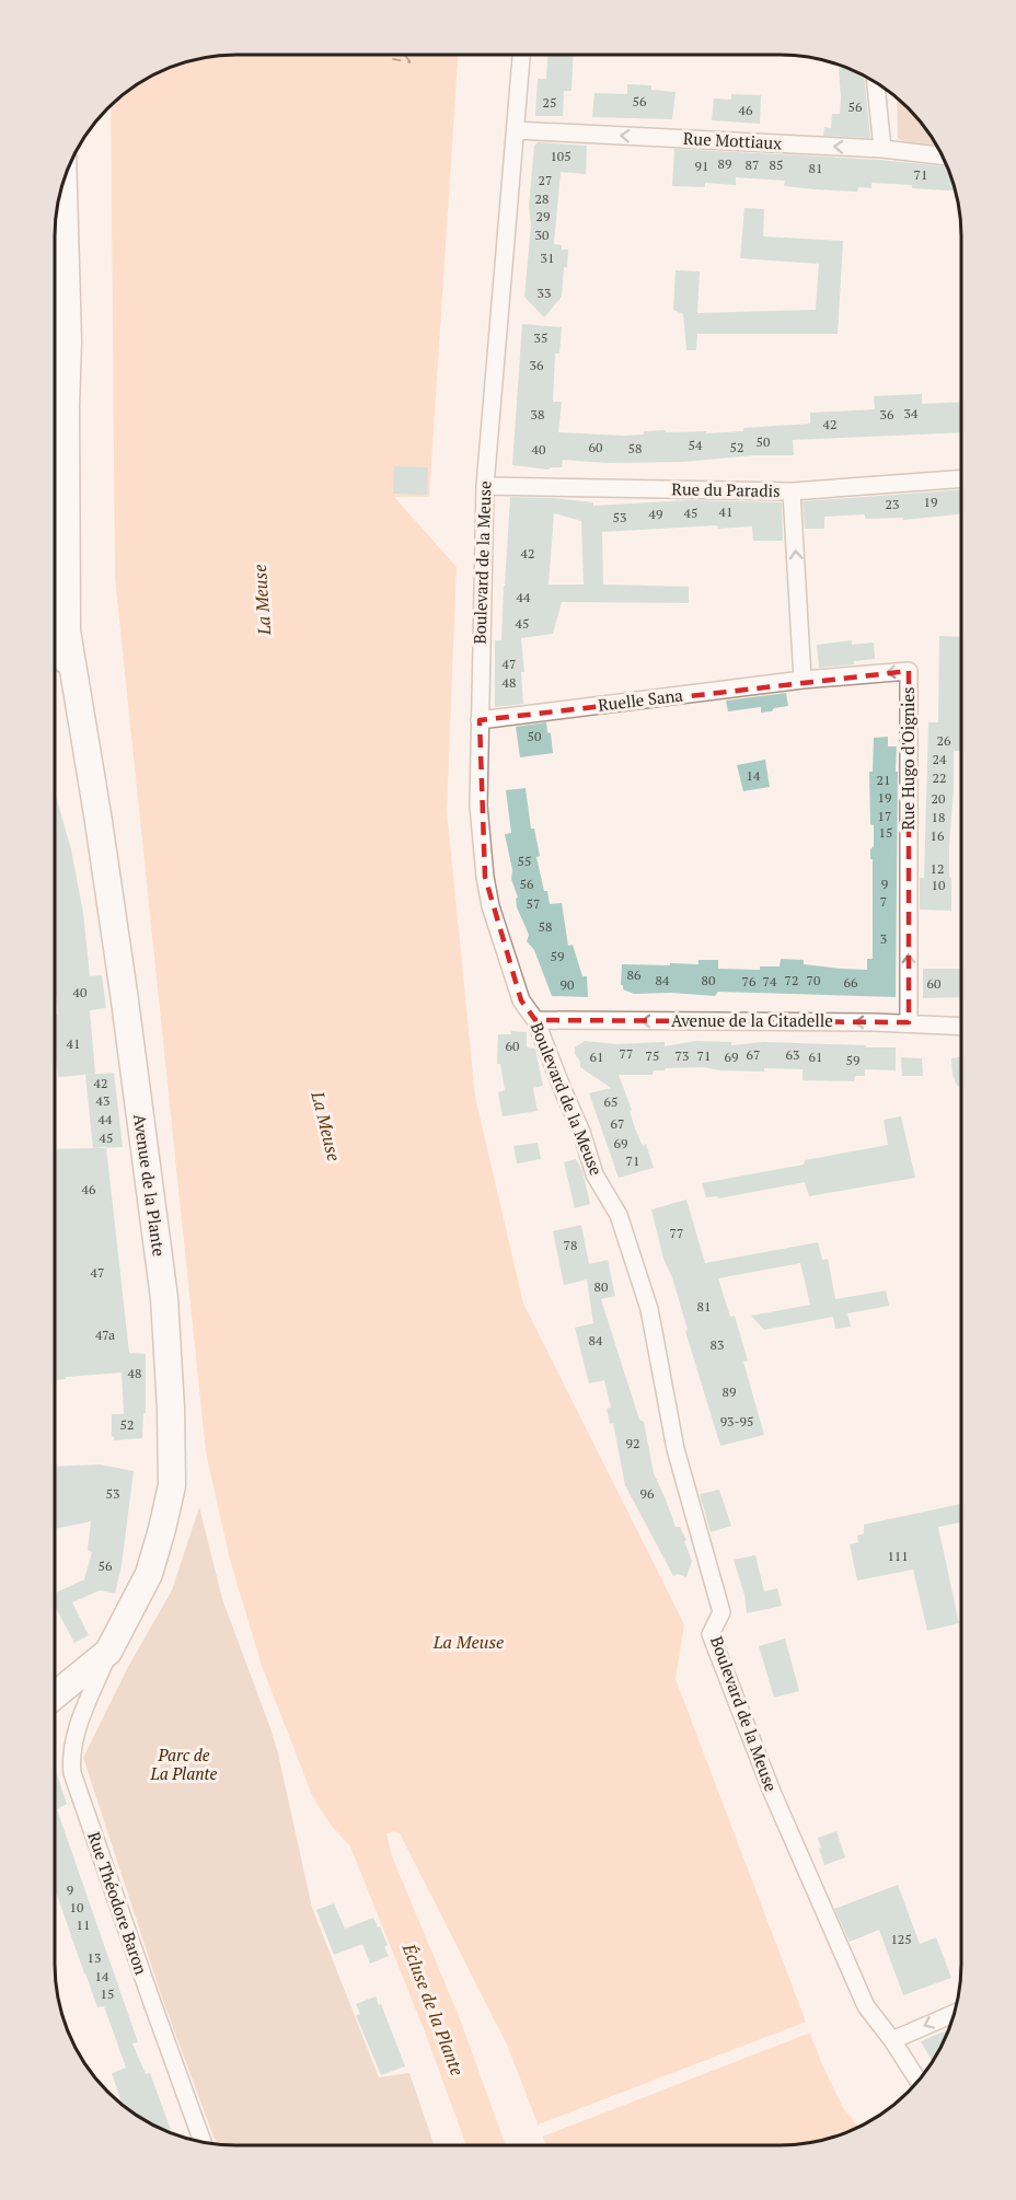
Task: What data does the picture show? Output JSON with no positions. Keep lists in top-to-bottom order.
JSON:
{
  "streets": {
    "main road": ["Avenue de la Plante"],
    "street": [
      "Rue Mottiaux",
      "Rue du Paradis",
      "Boulevard de la Meuse",
      "Ruelle Sana",
      "Rue Hugo d'Oignies",
      "Avenue de la Citadelle",
      "Rue Théodore Baron"
    ]
  },
  "crossings": [
    ["Rue Mottiaux", "Boulevard de la Meuse"],
    ["Rue du Paradis", "Boulevard de la Meuse"],
    ["Boulevard de la Meuse", "Ruelle Sana"],
    ["Boulevard de la Meuse", "Avenue de la Citadelle"],
    ["Ruelle Sana", "Rue Hugo d'Oignies"],
    ["Rue Hugo d'Oignies", "Avenue de la Citadelle"],
    ["Avenue de la Plante", "Rue Théodore Baron"]
  ],
  "one_way": ["Rue Mottiaux", "Avenue de la Citadelle"],
  "water": ["La Meuse", "Écluse de la Plante"],
  "parks": ["Parc de La Plante"],
  "house_numbers": [
    "56",
    "25",
    "56",
    "46",
    "105",
    "89",
    "87",
    "85",
    "91",
    "81",
    "71",
    "27",
    "28",
    "29",
    "30",
    "31",
    "33",
    "35",
    "36",
    "34",
    "38",
    "36",
    "42",
    "50",
    "54",
    "60",
    "52",
    "58",
    "40",
    "19",
    "23",
    "41",
    "45",
    "49",
    "53",
    "42",
    "44",
    "45",
    "47",
    "48",
    "50",
    "26",
    "24",
    "14",
    "22",
    "21",
    "19",
    "20",
    "17",
    "18",
    "15",
    "16",
    "55",
    "12",
    "56",
    "9",
    "10",
    "7",
    "57",
    "58",
    "3",
    "59",
    "86",
    "84",
    "80",
    "72",
    "70",
    "76",
    "74",
    "66",
    "60",
    "90",
    "40",
    "41",
    "60",
    "77",
    "67",
    "63",
    "75",
    "73",
    "71",
    "61",
    "69",
    "61",
    "59",
    "42",
    "43",
    "65",
    "44",
    "67",
    "45",
    "69",
    "71",
    "46",
    "77",
    "78",
    "47",
    "80",
    "81",
    "47a",
    "84",
    "83",
    "48",
    "89",
    "93-95",
    "52",
    "92",
    "53",
    "96",
    "111",
    "56",
    "9",
    "10",
    "11",
    "125",
    "13",
    "14",
    "15"
  ]
}
